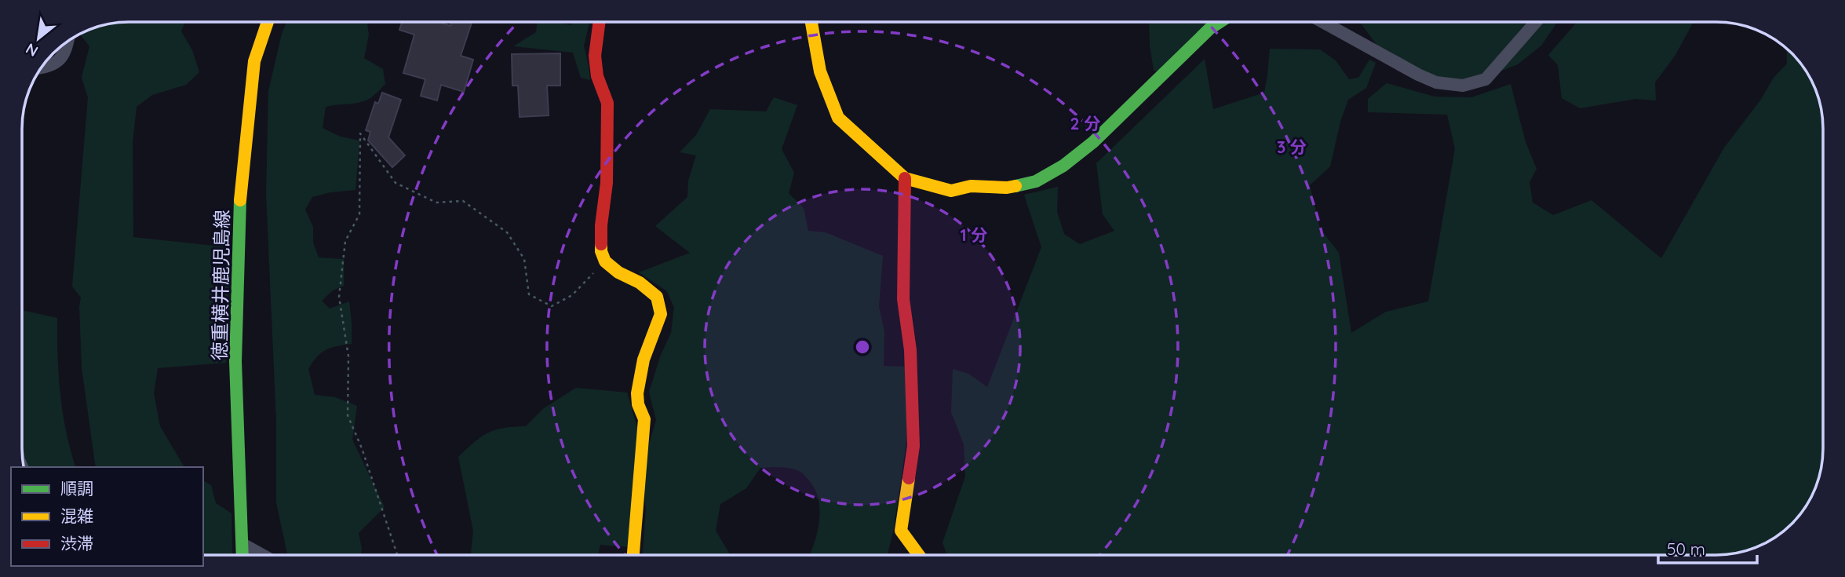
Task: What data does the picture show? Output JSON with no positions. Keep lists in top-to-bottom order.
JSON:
{
  "streets": {
    "street": ["徳重横井鹿児島線"]
  },
  "legend": ["順調", "混雑", "渋滞"],
  "scale_bar": "50 m",
  "north": "bottom left",
  "rings": ["2 分", "3 分", "1 分"]
}
